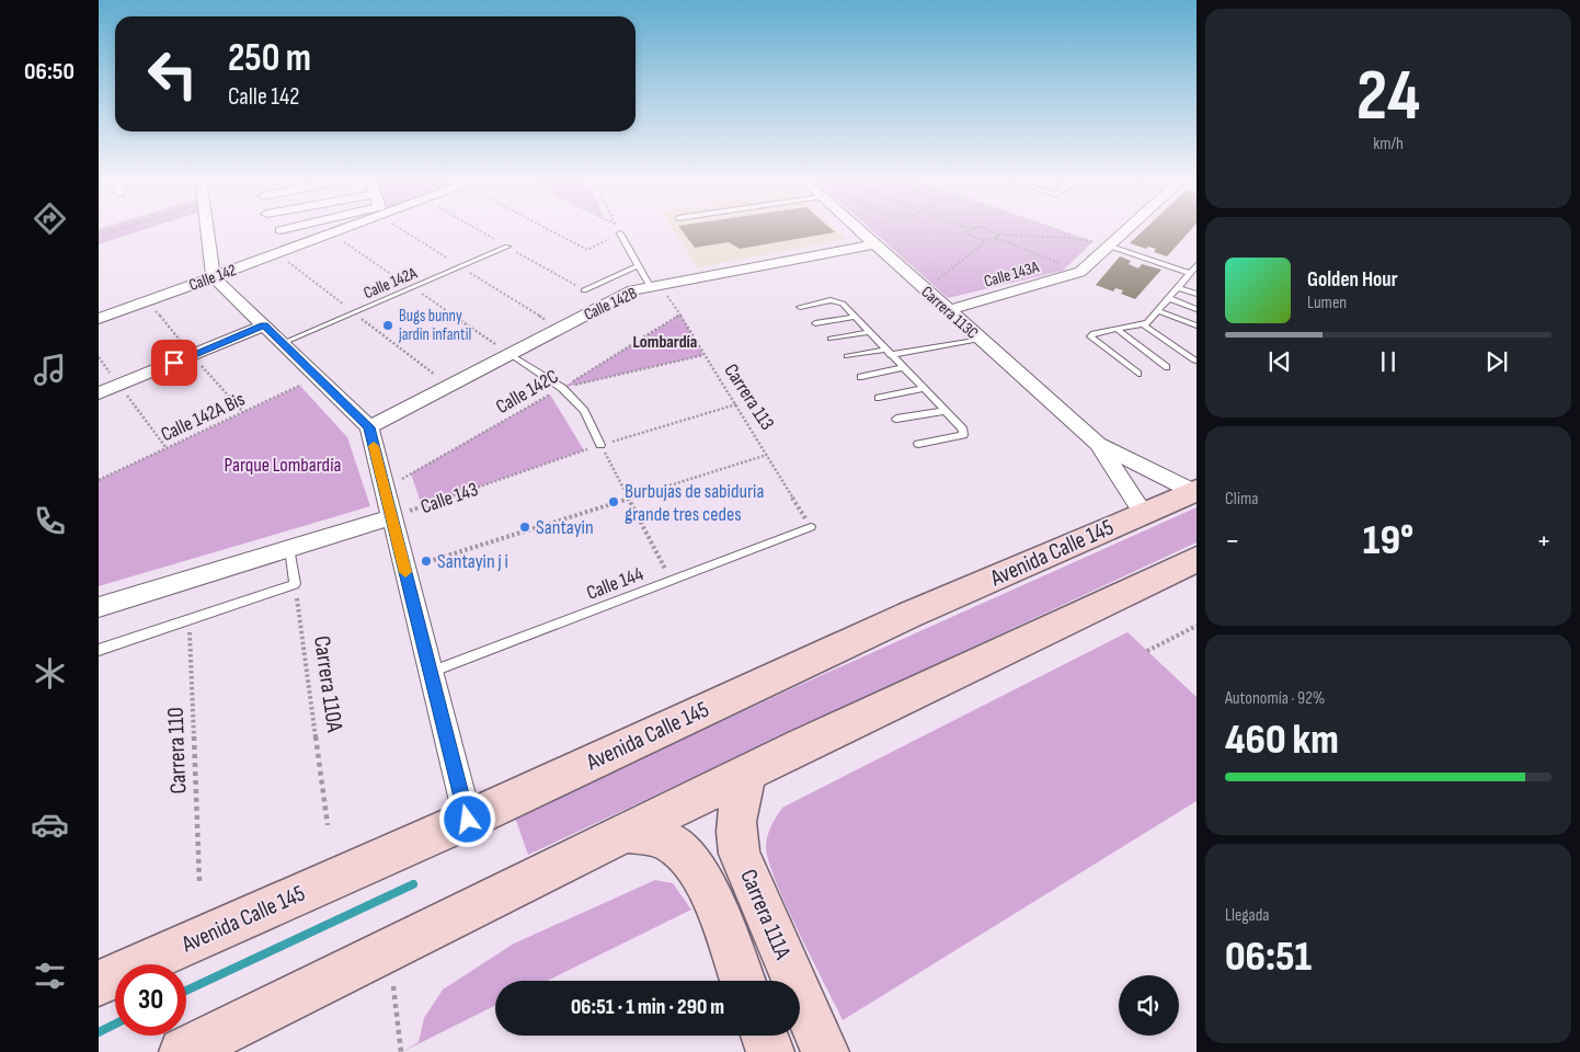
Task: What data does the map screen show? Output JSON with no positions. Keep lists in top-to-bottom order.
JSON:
{
  "streets": {
    "main road": ["Avenida Calle 145", "Carrera 111A"],
    "street": [
      "Calle 143A",
      "Calle 142",
      "Calle 142B",
      "Carrera 113C"
    ],
    "lane": ["Calle 142A", "Calle 144"],
    "path": [
      "Calle 142C",
      "Carrera 113",
      "Calle 142A Bis",
      "Calle 143",
      "Carrera 110A",
      "Carrera 110"
    ]
  },
  "crossings": [
    ["Calle 143A", "Carrera 113C"],
    ["Calle 142B", "Carrera 113C"],
    ["Calle 142B", "Carrera 113"],
    ["Carrera 113C", "Avenida Calle 145"],
    ["Calle 142C", "Carrera 113"],
    ["Carrera 113", "Calle 143"],
    ["Carrera 113", "Calle 144"]
  ],
  "districts": ["Lombardía"],
  "parks": ["Parque Lombardía"],
  "places": [
    "Bugs bunny jardin infantil",
    "Burbujas de sabiduria grande tres cedes",
    "Santayin",
    "Santayin j i"
  ],
  "page": {
    "tabs": "06:50",
    "tile": [
      ["24", "km/h"],
      "Clima",
      ["Autonomía · 92%", "460 km"],
      ["Llegada", "06:51"]
    ],
    "turn": ["250 m", "Calle 142"],
    "song": ["Golden Hour", "Lumen"],
    "heat": ["−", "19°", "+"],
    "limit": "30",
    "trip": "06:51 · 1 min · 290 m"
  }
}
